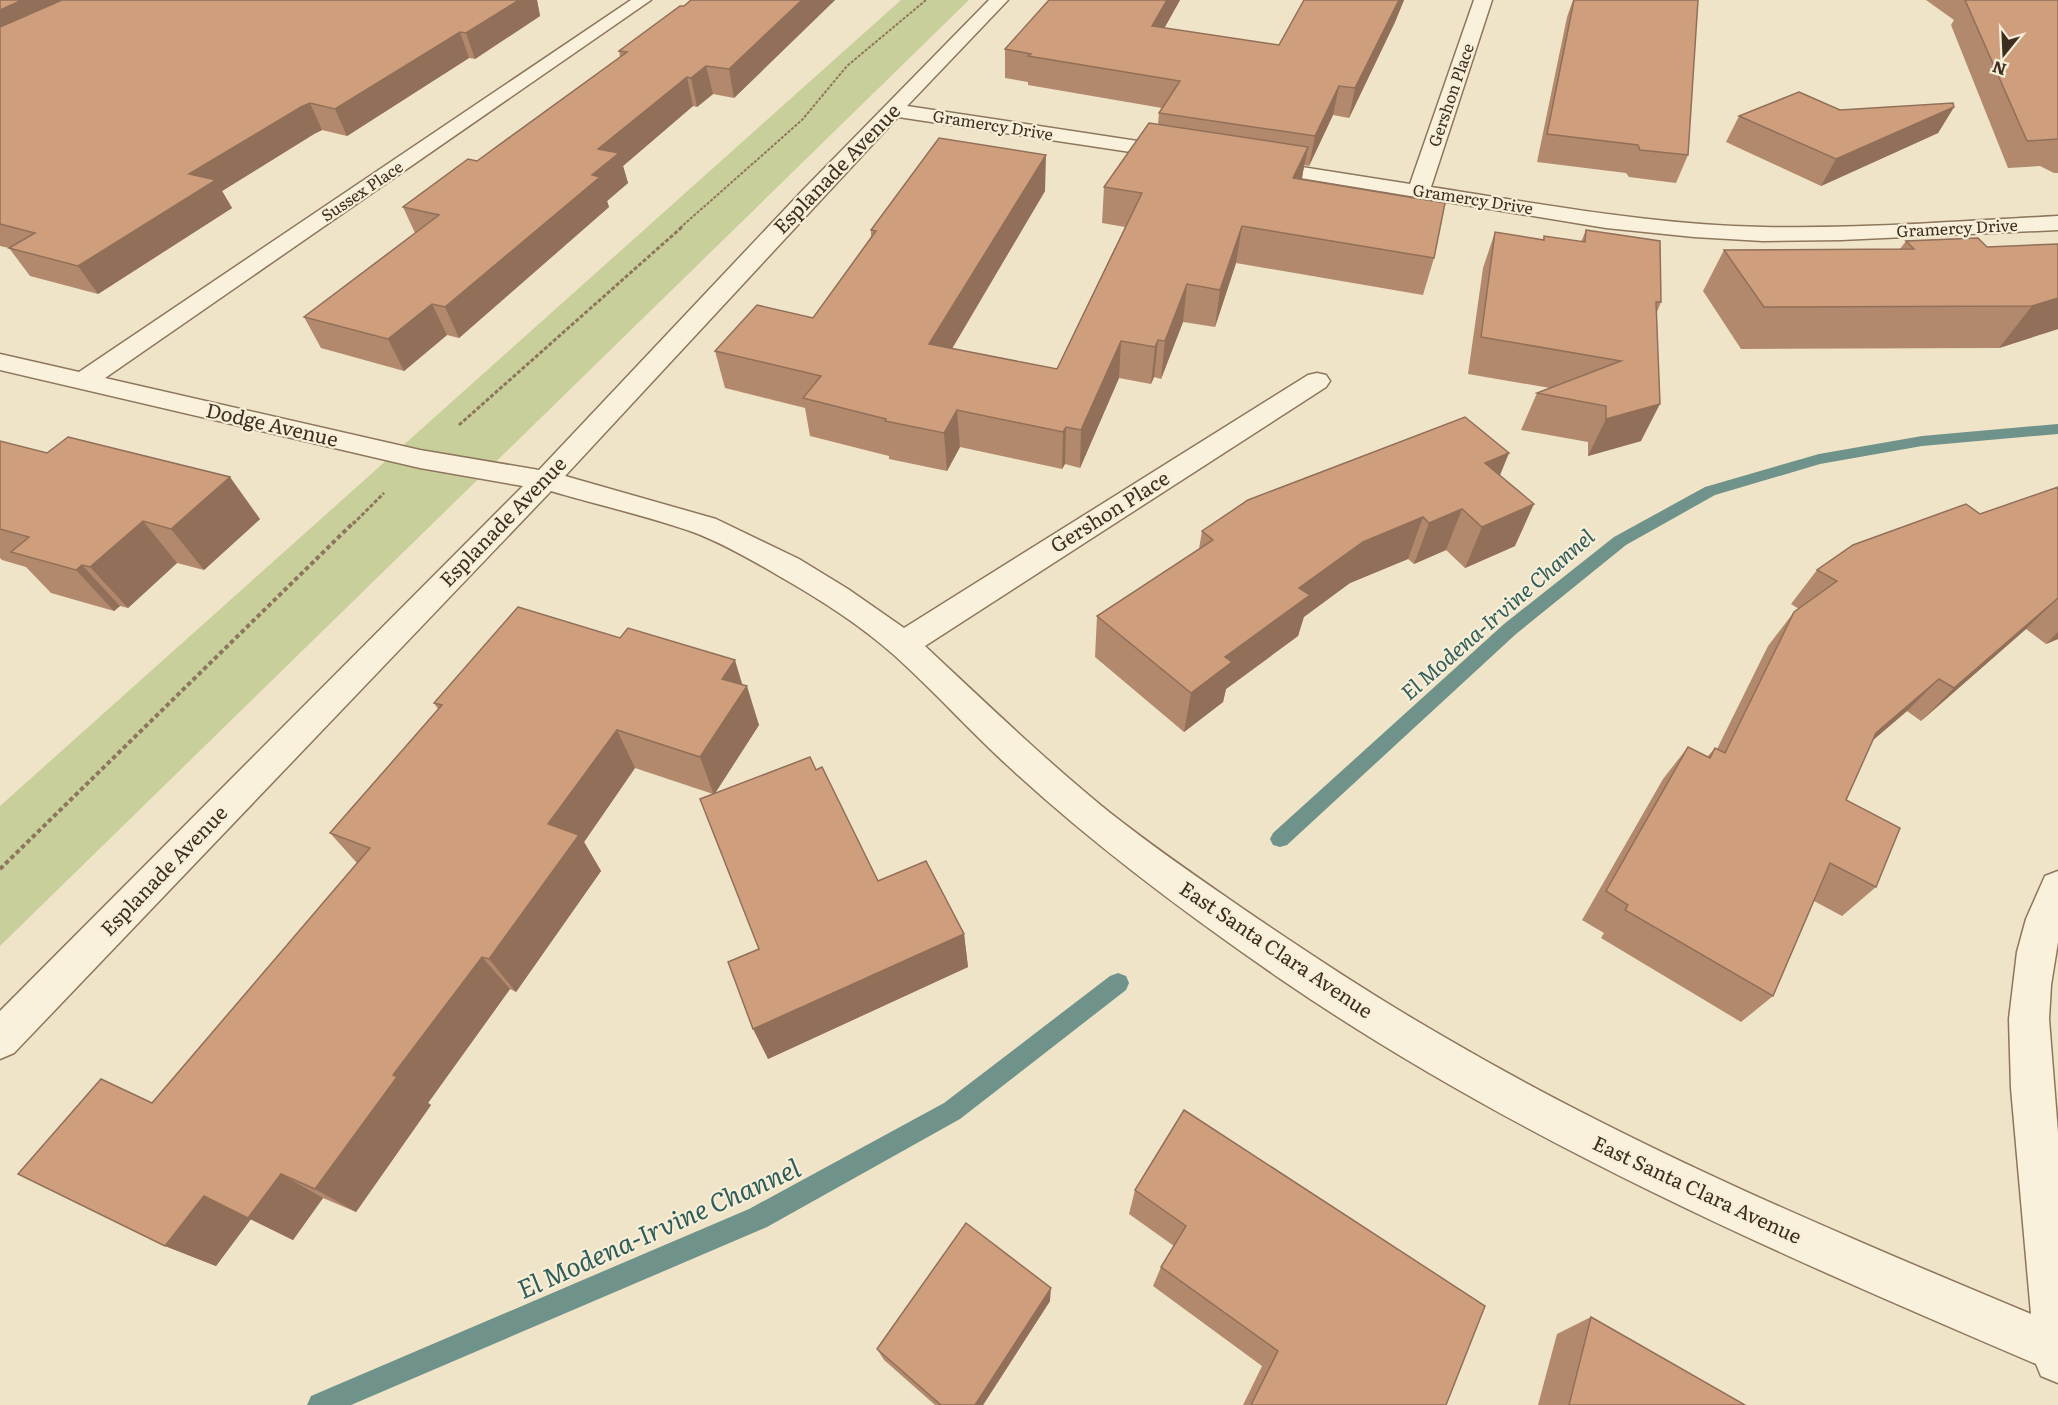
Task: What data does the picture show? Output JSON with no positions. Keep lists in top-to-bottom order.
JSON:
{
  "streets": {
    "street": [
      "Gershon Place",
      "Gramercy Drive",
      "Esplanade Avenue",
      "Sussex Place",
      "Dodge Avenue",
      "East Santa Clara Avenue"
    ]
  },
  "crossings": [
    ["Gershon Place", "Gramercy Drive"],
    ["Gershon Place", "East Santa Clara Avenue"],
    ["Gramercy Drive", "Esplanade Avenue"],
    ["Esplanade Avenue", "Dodge Avenue"],
    ["Esplanade Avenue", "East Santa Clara Avenue"],
    ["Sussex Place", "Dodge Avenue"],
    ["Dodge Avenue", "East Santa Clara Avenue"]
  ],
  "water": ["El Modena-Irvine Channel"],
  "north": "bottom"
}
